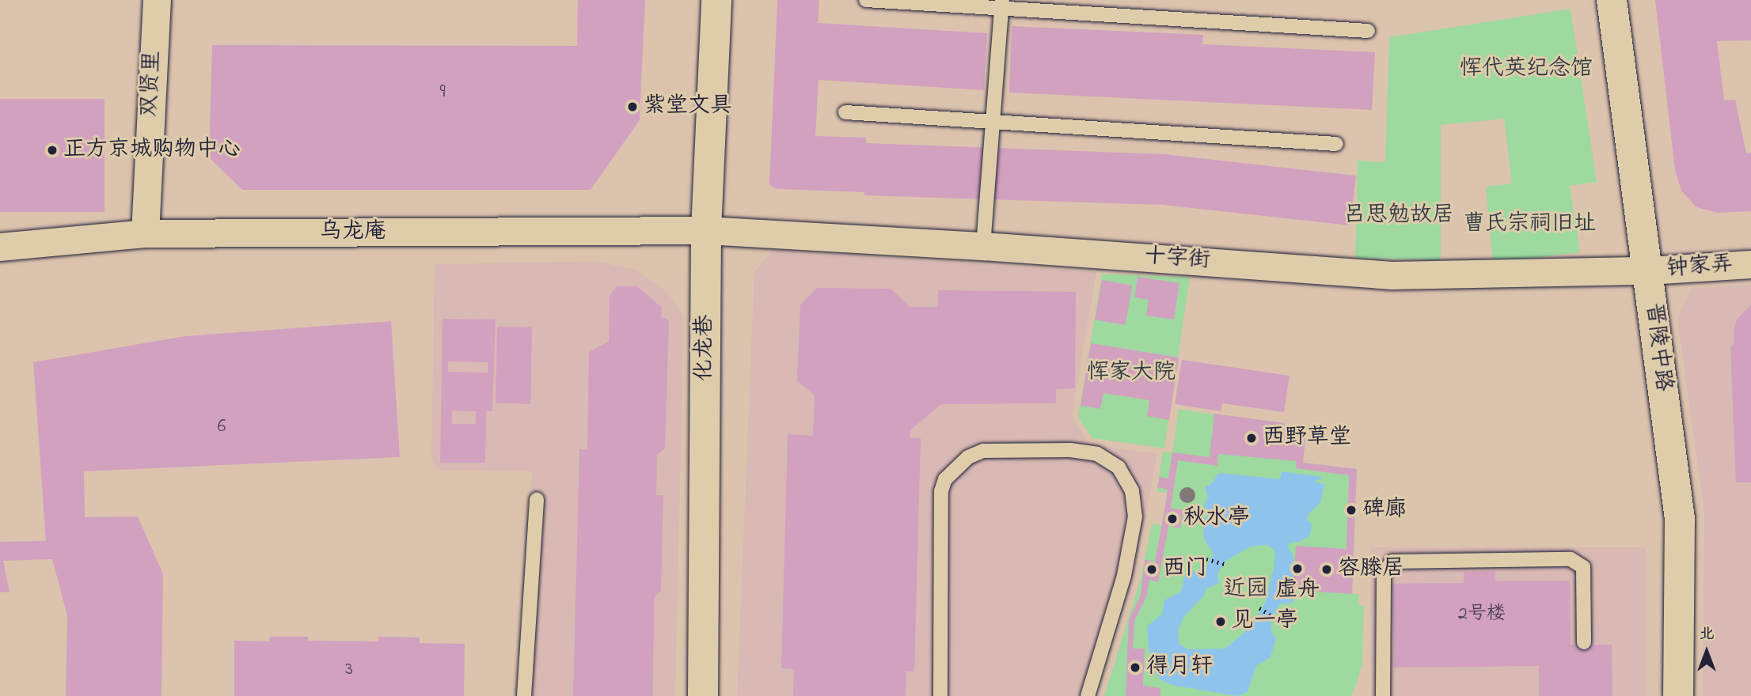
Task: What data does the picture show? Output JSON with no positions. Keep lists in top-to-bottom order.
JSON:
{
  "streets": {
    "main road": ["晋陵中路", "化龙巷"],
    "street": [
      "双贤里",
      "乌龙庵",
      "十字街",
      "钟家弄"
    ]
  },
  "crossings": [
    ["双贤里", "乌龙庵"],
    ["乌龙庵", "十字街"],
    ["乌龙庵", "化龙巷"],
    ["十字街", "钟家弄"],
    ["十字街", "晋陵中路"],
    ["十字街", "化龙巷"],
    ["钟家弄", "晋陵中路"]
  ],
  "parks": [
    "恽代英纪念馆",
    "吕思勉故居",
    "曹氏宗祠旧址",
    "恽家大院",
    "近园"
  ],
  "places": [
    "紫堂文具",
    "正方京城购物中心",
    "西野草堂",
    "碑廊",
    "秋水亭",
    "虚舟",
    "西门",
    "容滕居",
    "见一亭",
    "得月轩"
  ],
  "house_numbers": [
    "9",
    "6",
    "2号楼",
    "3"
  ],
  "north": "top"
}
